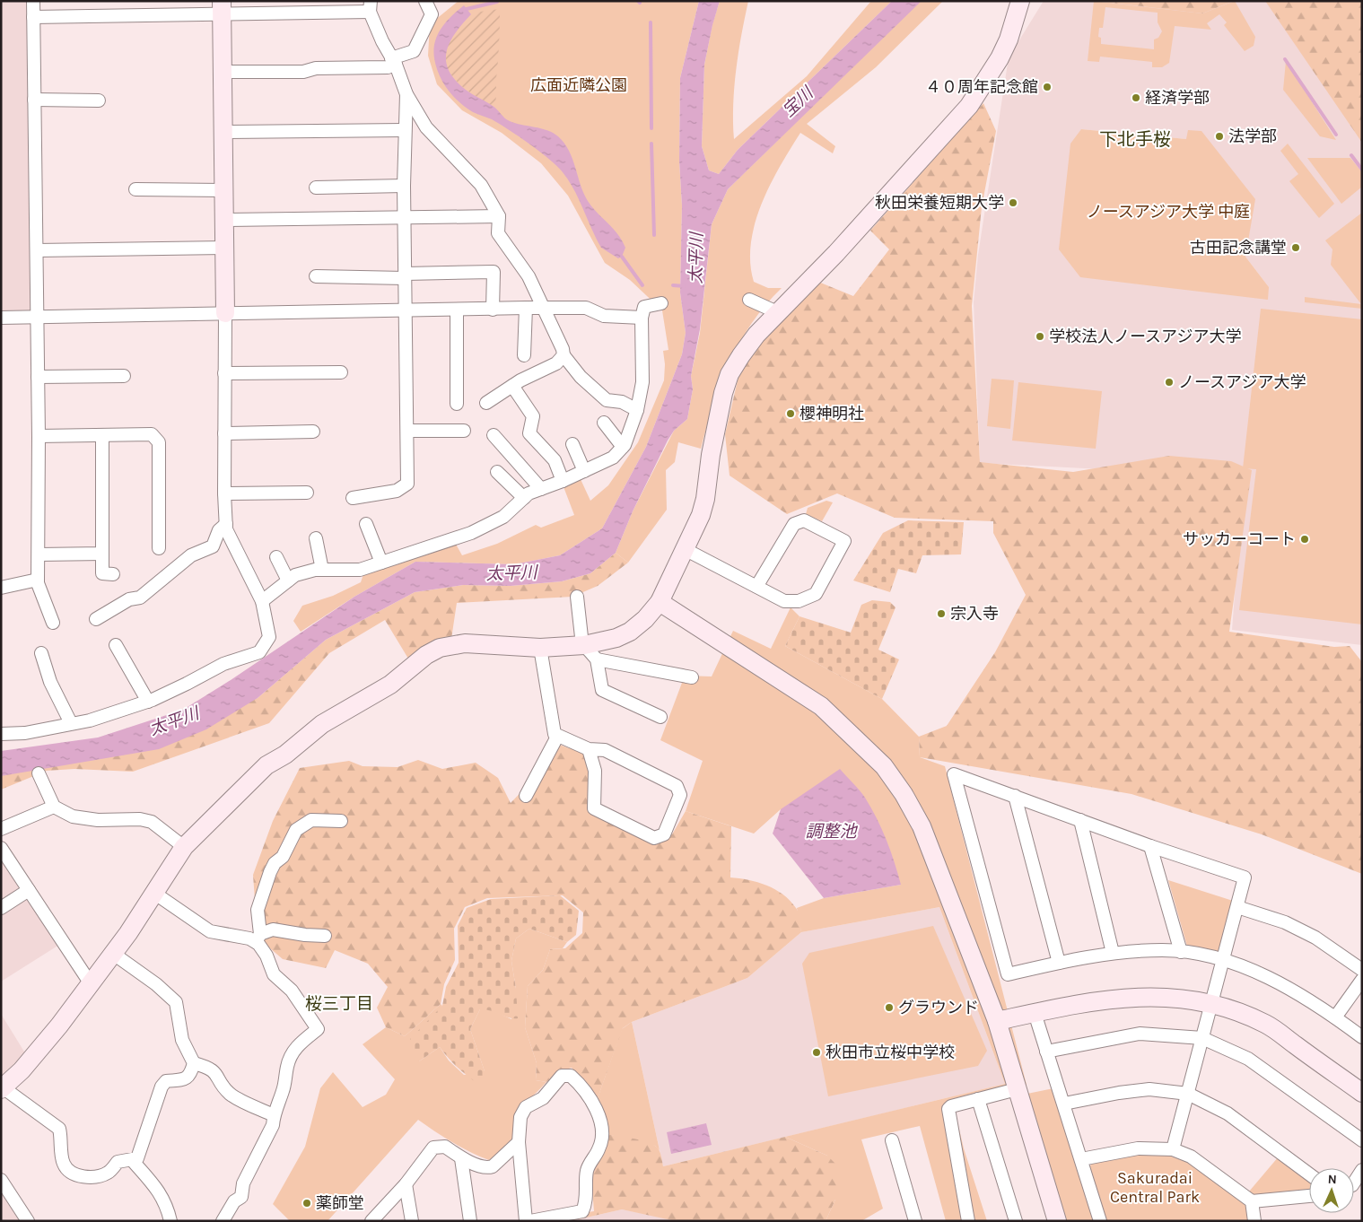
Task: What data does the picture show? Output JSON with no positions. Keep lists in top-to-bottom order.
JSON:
{
  "districts": ["下北手桜", "桜三丁目"],
  "water": ["宝川", "太平川", "調整池"],
  "parks": ["広面近隣公園", "ノースアジア大学 中庭", "Sakuradai Central Park"],
  "places": [
    "４０周年記念館",
    "経済学部",
    "法学部",
    "秋田栄養短期大学",
    "古田記念講堂",
    "学校法人ノースアジア大学",
    "ノースアジア大学",
    "櫻神明社",
    "サッカーコート",
    "宗入寺",
    "グラウンド",
    "秋田市立桜中学校",
    "薬師堂"
  ],
  "north": "top"
}
